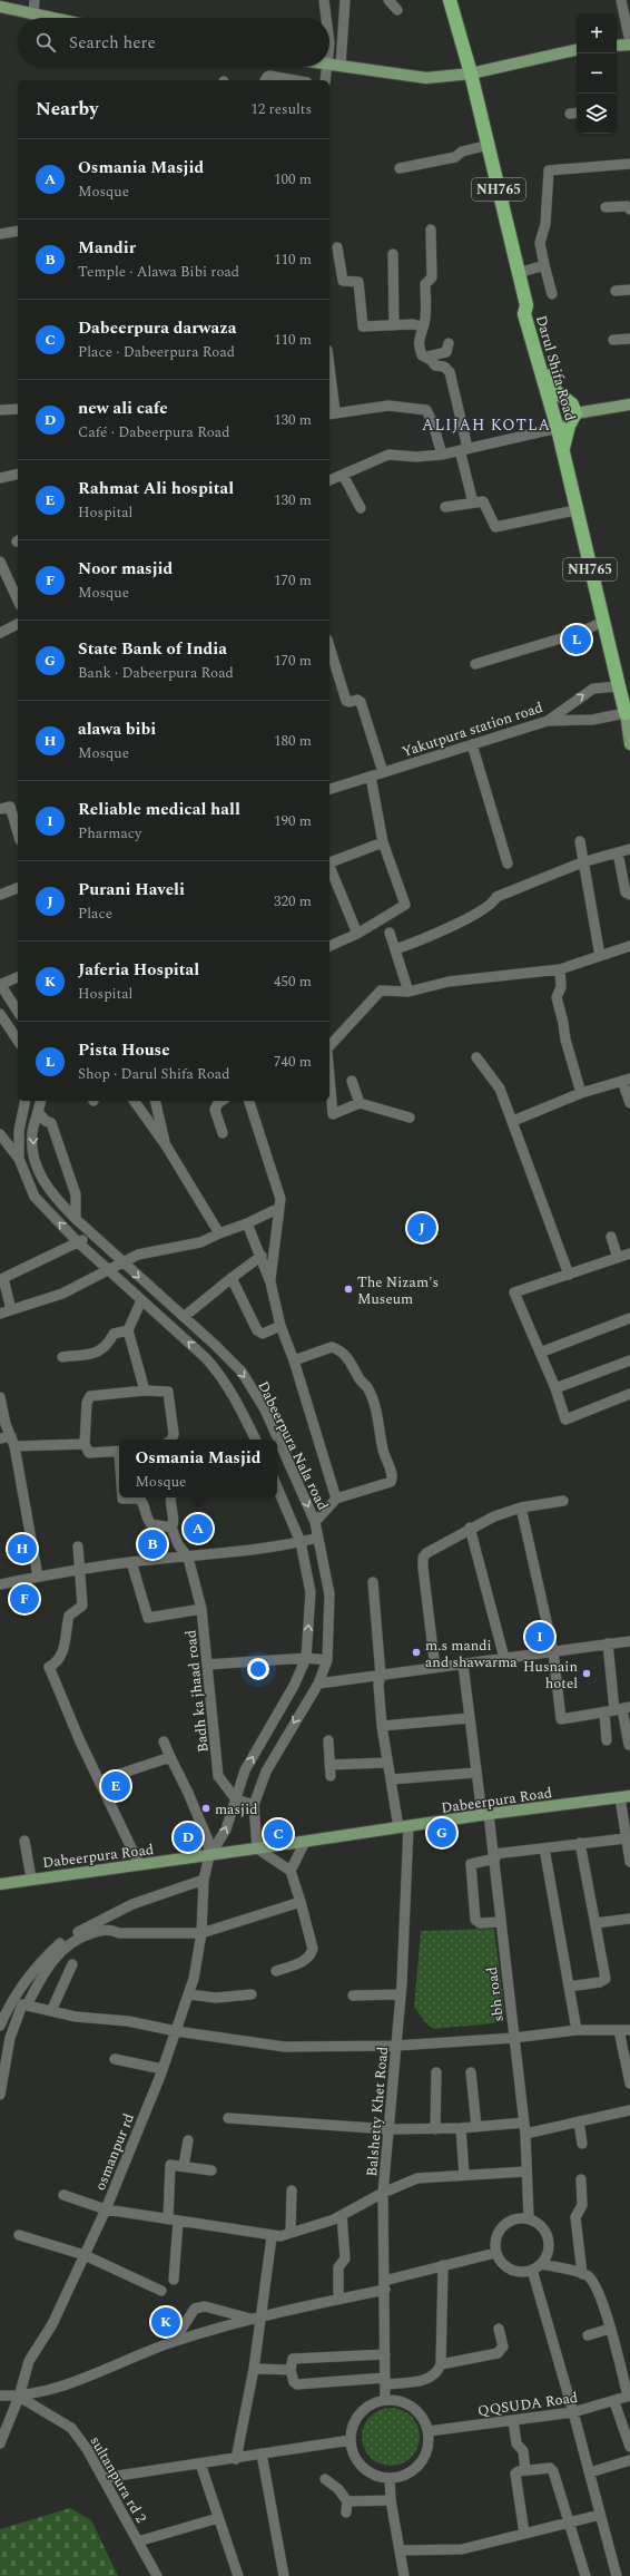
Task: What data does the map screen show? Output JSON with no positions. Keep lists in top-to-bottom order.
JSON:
{
  "streets": {
    "highway": ["NH765", "Darul Shifa Road"],
    "main road": ["Dabeerpura Road"],
    "street": [
      "Yakutpura station road",
      "Dabeerpura Nala road",
      "Badh ka jhaad road",
      "sbh road",
      "Balshetty Khet Road",
      "osmanpur rd",
      "QQSUDA Road",
      "sultanpura rd 2"
    ]
  },
  "crossings": [
    ["NH765", "Darul Shifa Road"],
    ["NH765", "Yakutpura station road"],
    ["Dabeerpura Nala road", "Dabeerpura Road"],
    ["Dabeerpura Road", "sbh road"],
    ["Dabeerpura Road", "Balshetty Khet Road"],
    ["Dabeerpura Road", "osmanpur rd"],
    ["Balshetty Khet Road", "QQSUDA Road"],
    ["osmanpur rd", "sultanpura rd 2"]
  ],
  "districts": ["ALIJAH KOTLA"],
  "places": [
    "The Nizam's Museum",
    "m.s mandi and shawarma",
    "Husnain hotel",
    "masjid"
  ],
  "page": {
    "map_buttons": ["+", "−"],
    "search": "Search here",
    "heading": ["Nearby", "12 results"],
    "list": [
      {
        "mark": "A",
        "name": "Osmania Masjid",
        "note": "Mosque",
        "value": "100 m"
      },
      {
        "mark": "B",
        "name": "Mandir",
        "note": "Temple · Alawa Bibi road",
        "value": "110 m"
      },
      {
        "mark": "C",
        "name": "Dabeerpura darwaza",
        "note": "Place · Dabeerpura Road",
        "value": "110 m"
      },
      {
        "mark": "D",
        "name": "new ali cafe",
        "note": "Café · Dabeerpura Road",
        "value": "130 m"
      },
      {
        "mark": "E",
        "name": "Rahmat Ali hospital",
        "note": "Hospital",
        "value": "130 m"
      },
      {
        "mark": "F",
        "name": "Noor masjid",
        "note": "Mosque",
        "value": "170 m"
      },
      {
        "mark": "G",
        "name": "State Bank of India",
        "note": "Bank · Dabeerpura Road",
        "value": "170 m"
      },
      {
        "mark": "H",
        "name": "alawa bibi",
        "note": "Mosque",
        "value": "180 m"
      },
      {
        "mark": "I",
        "name": "Reliable medical hall",
        "note": "Pharmacy",
        "value": "190 m"
      },
      {
        "mark": "J",
        "name": "Purani Haveli",
        "note": "Place",
        "value": "320 m"
      },
      {
        "mark": "K",
        "name": "Jaferia Hospital",
        "note": "Hospital",
        "value": "450 m"
      },
      {
        "mark": "L",
        "name": "Pista House",
        "note": "Shop · Darul Shifa Road",
        "value": "740 m"
      }
    ],
    "pins": [
      "L",
      "J",
      "A",
      "B",
      "H",
      "F",
      "I",
      "E",
      "G",
      "C",
      "D",
      "K"
    ],
    "popup": ["Osmania Masjid", "Mosque"]
  }
}
